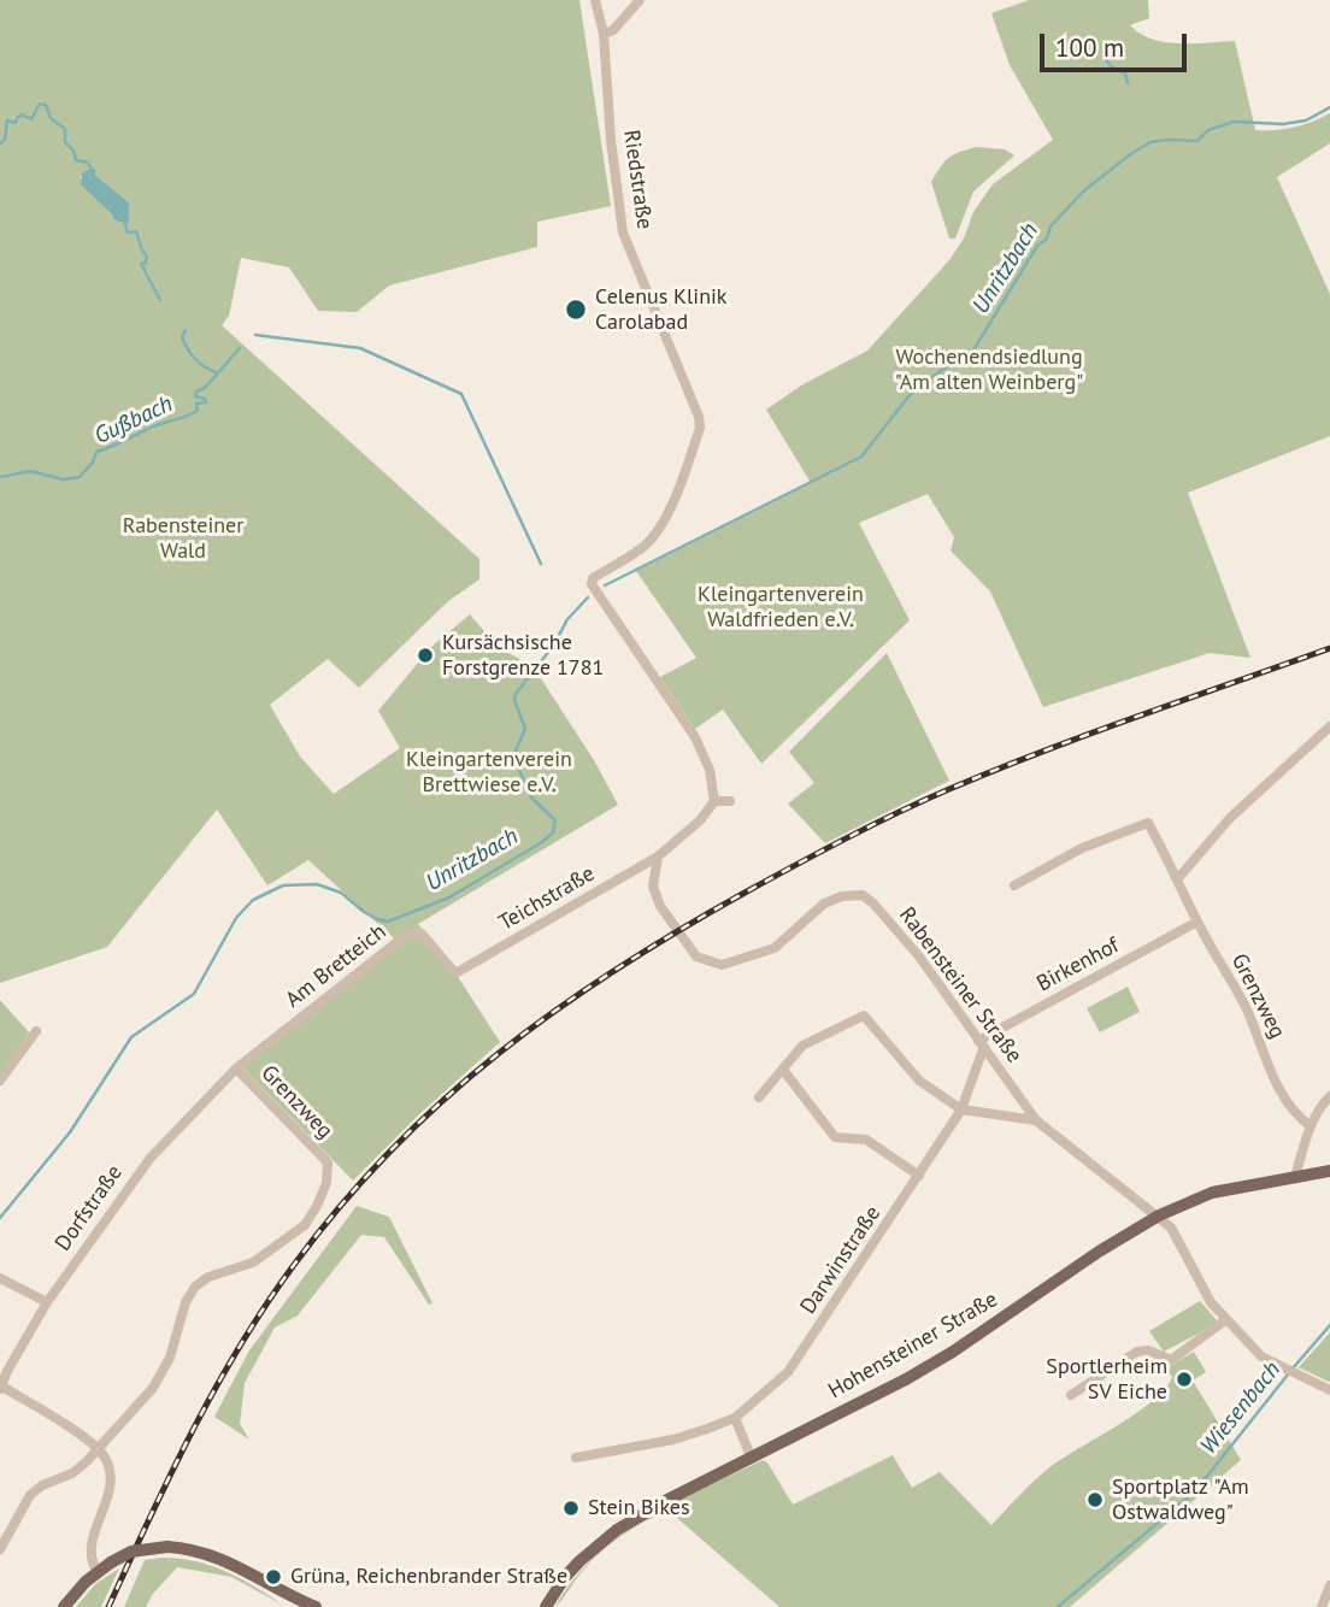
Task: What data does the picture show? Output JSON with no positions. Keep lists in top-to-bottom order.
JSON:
{
  "streets": {
    "main road": ["Hohensteiner Straße"],
    "street": [
      "Riedstraße",
      "Teichstraße",
      "Birkenhof",
      "Am Bretteich",
      "Rabensteiner Straße",
      "Grenzweg",
      "Dorfstraße",
      "Darwinstraße"
    ]
  },
  "crossings": [
    ["Teichstraße", "Am Bretteich"],
    ["Teichstraße", "Rabensteiner Straße"],
    ["Birkenhof", "Rabensteiner Straße"],
    ["Birkenhof", "Grenzweg"],
    ["Birkenhof", "Darwinstraße"],
    ["Am Bretteich", "Grenzweg"],
    ["Am Bretteich", "Dorfstraße"],
    ["Rabensteiner Straße", "Darwinstraße"],
    ["Rabensteiner Straße", "Hohensteiner Straße"],
    ["Grenzweg", "Dorfstraße"]
  ],
  "water": ["Unritzbach", "Gußbach", "Wiesenbach"],
  "parks": [
    "Wochenendsiedlung \"Am alten Weinberg\"",
    "Rabensteiner Wald",
    "Kleingartenverein Waldfrieden e.V.",
    "Kleingartenverein Brettwiese e.V."
  ],
  "places": [
    "Celenus Klinik Carolabad",
    "Kursächsische Forstgrenze 1781",
    "Sportlerheim SV Eiche",
    "Sportplatz \"Am Ostwaldweg\"",
    "Stein Bikes",
    "Grüna, Reichenbrander Straße"
  ],
  "scale_bar": "100 m"
}
